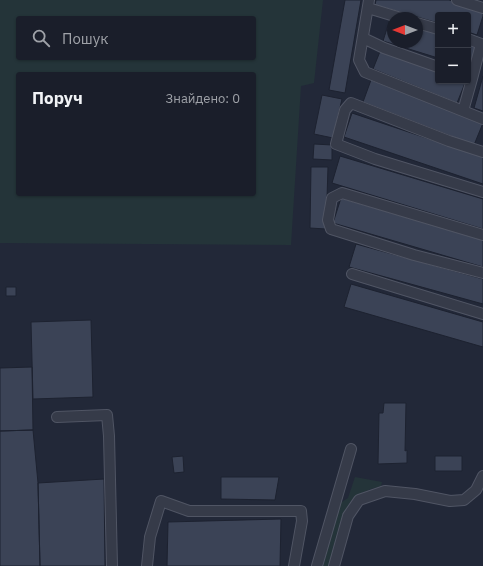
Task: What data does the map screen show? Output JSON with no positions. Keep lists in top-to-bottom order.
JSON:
{
  "north": "left",
  "page": {
    "map_buttons": ["+", "−"],
    "search": "Пошук",
    "heading": ["Поруч", "Знайдено: 0"]
  }
}
